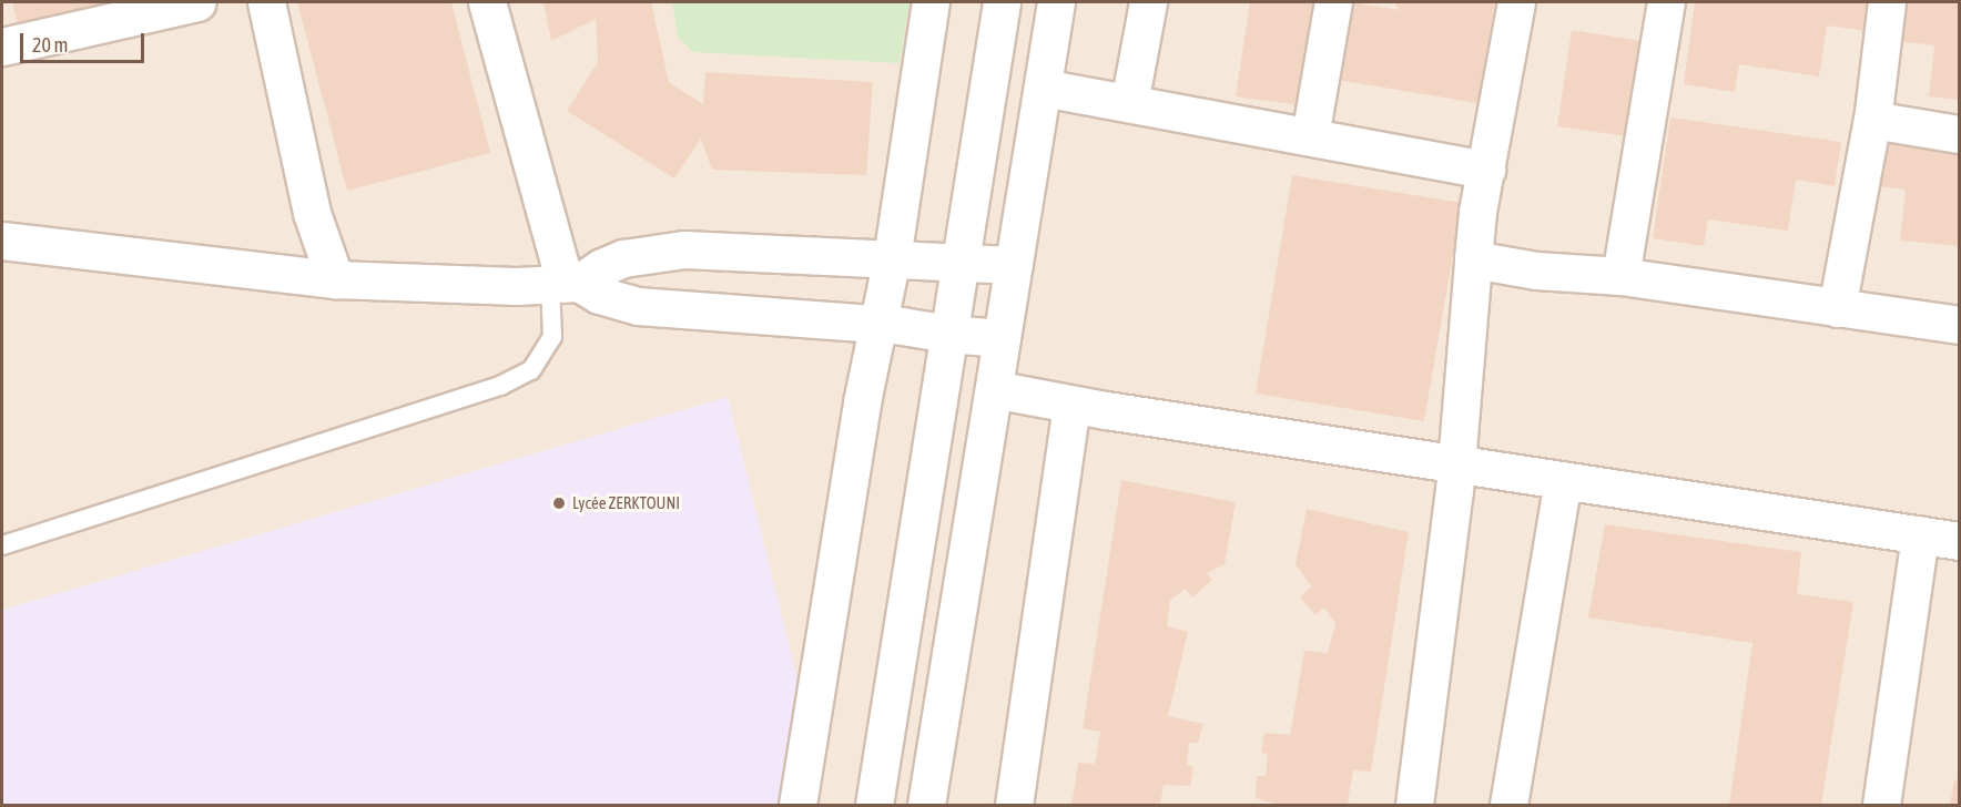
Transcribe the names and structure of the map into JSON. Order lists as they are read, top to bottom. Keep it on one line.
{"places":["Lycée ZERKTOUNI"],"scale_bar":"20 m"}
